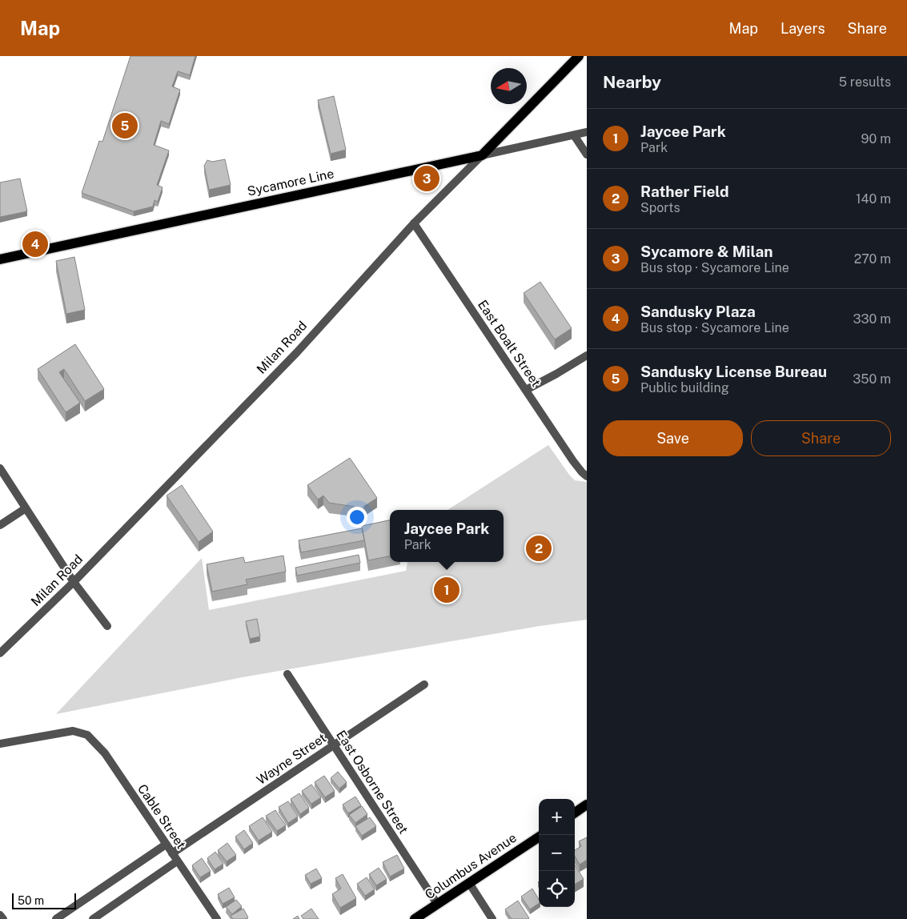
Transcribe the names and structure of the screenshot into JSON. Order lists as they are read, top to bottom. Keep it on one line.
{"streets":{"main road":["Sycamore Line","Milan Road","Columbus Avenue"],"street":["East Boalt Street","Wayne Street","East Osborne Street","Cable Street"]},"crossings":[["Sycamore Line","Milan Road"],["East Boalt Street","Milan Road"],["Wayne Street","East Osborne Street"],["Wayne Street","Cable Street"],["East Osborne Street","Columbus Avenue"]],"scale_bar":"50 m","north":"left","page":{"header":"Map","nav":["Map","Layers","Share"],"heading":["Nearby","5 results"],"list":[{"mark":"1","name":"Jaycee Park","note":"Park","value":"90 m"},{"mark":"2","name":"Rather Field","note":"Sports","value":"140 m"},{"mark":"3","name":"Sycamore & Milan","note":"Bus stop · Sycamore Line","value":"270 m"},{"mark":"4","name":"Sandusky Plaza","note":"Bus stop · Sycamore Line","value":"330 m"},{"mark":"5","name":"Sandusky License Bureau","note":"Public building","value":"350 m"}],"pins":["5","3","4","2","1"],"buttons":["Save","Share"],"popup":["Jaycee Park","Park"],"map_buttons":["+","−"],"scale":"50 m"}}
